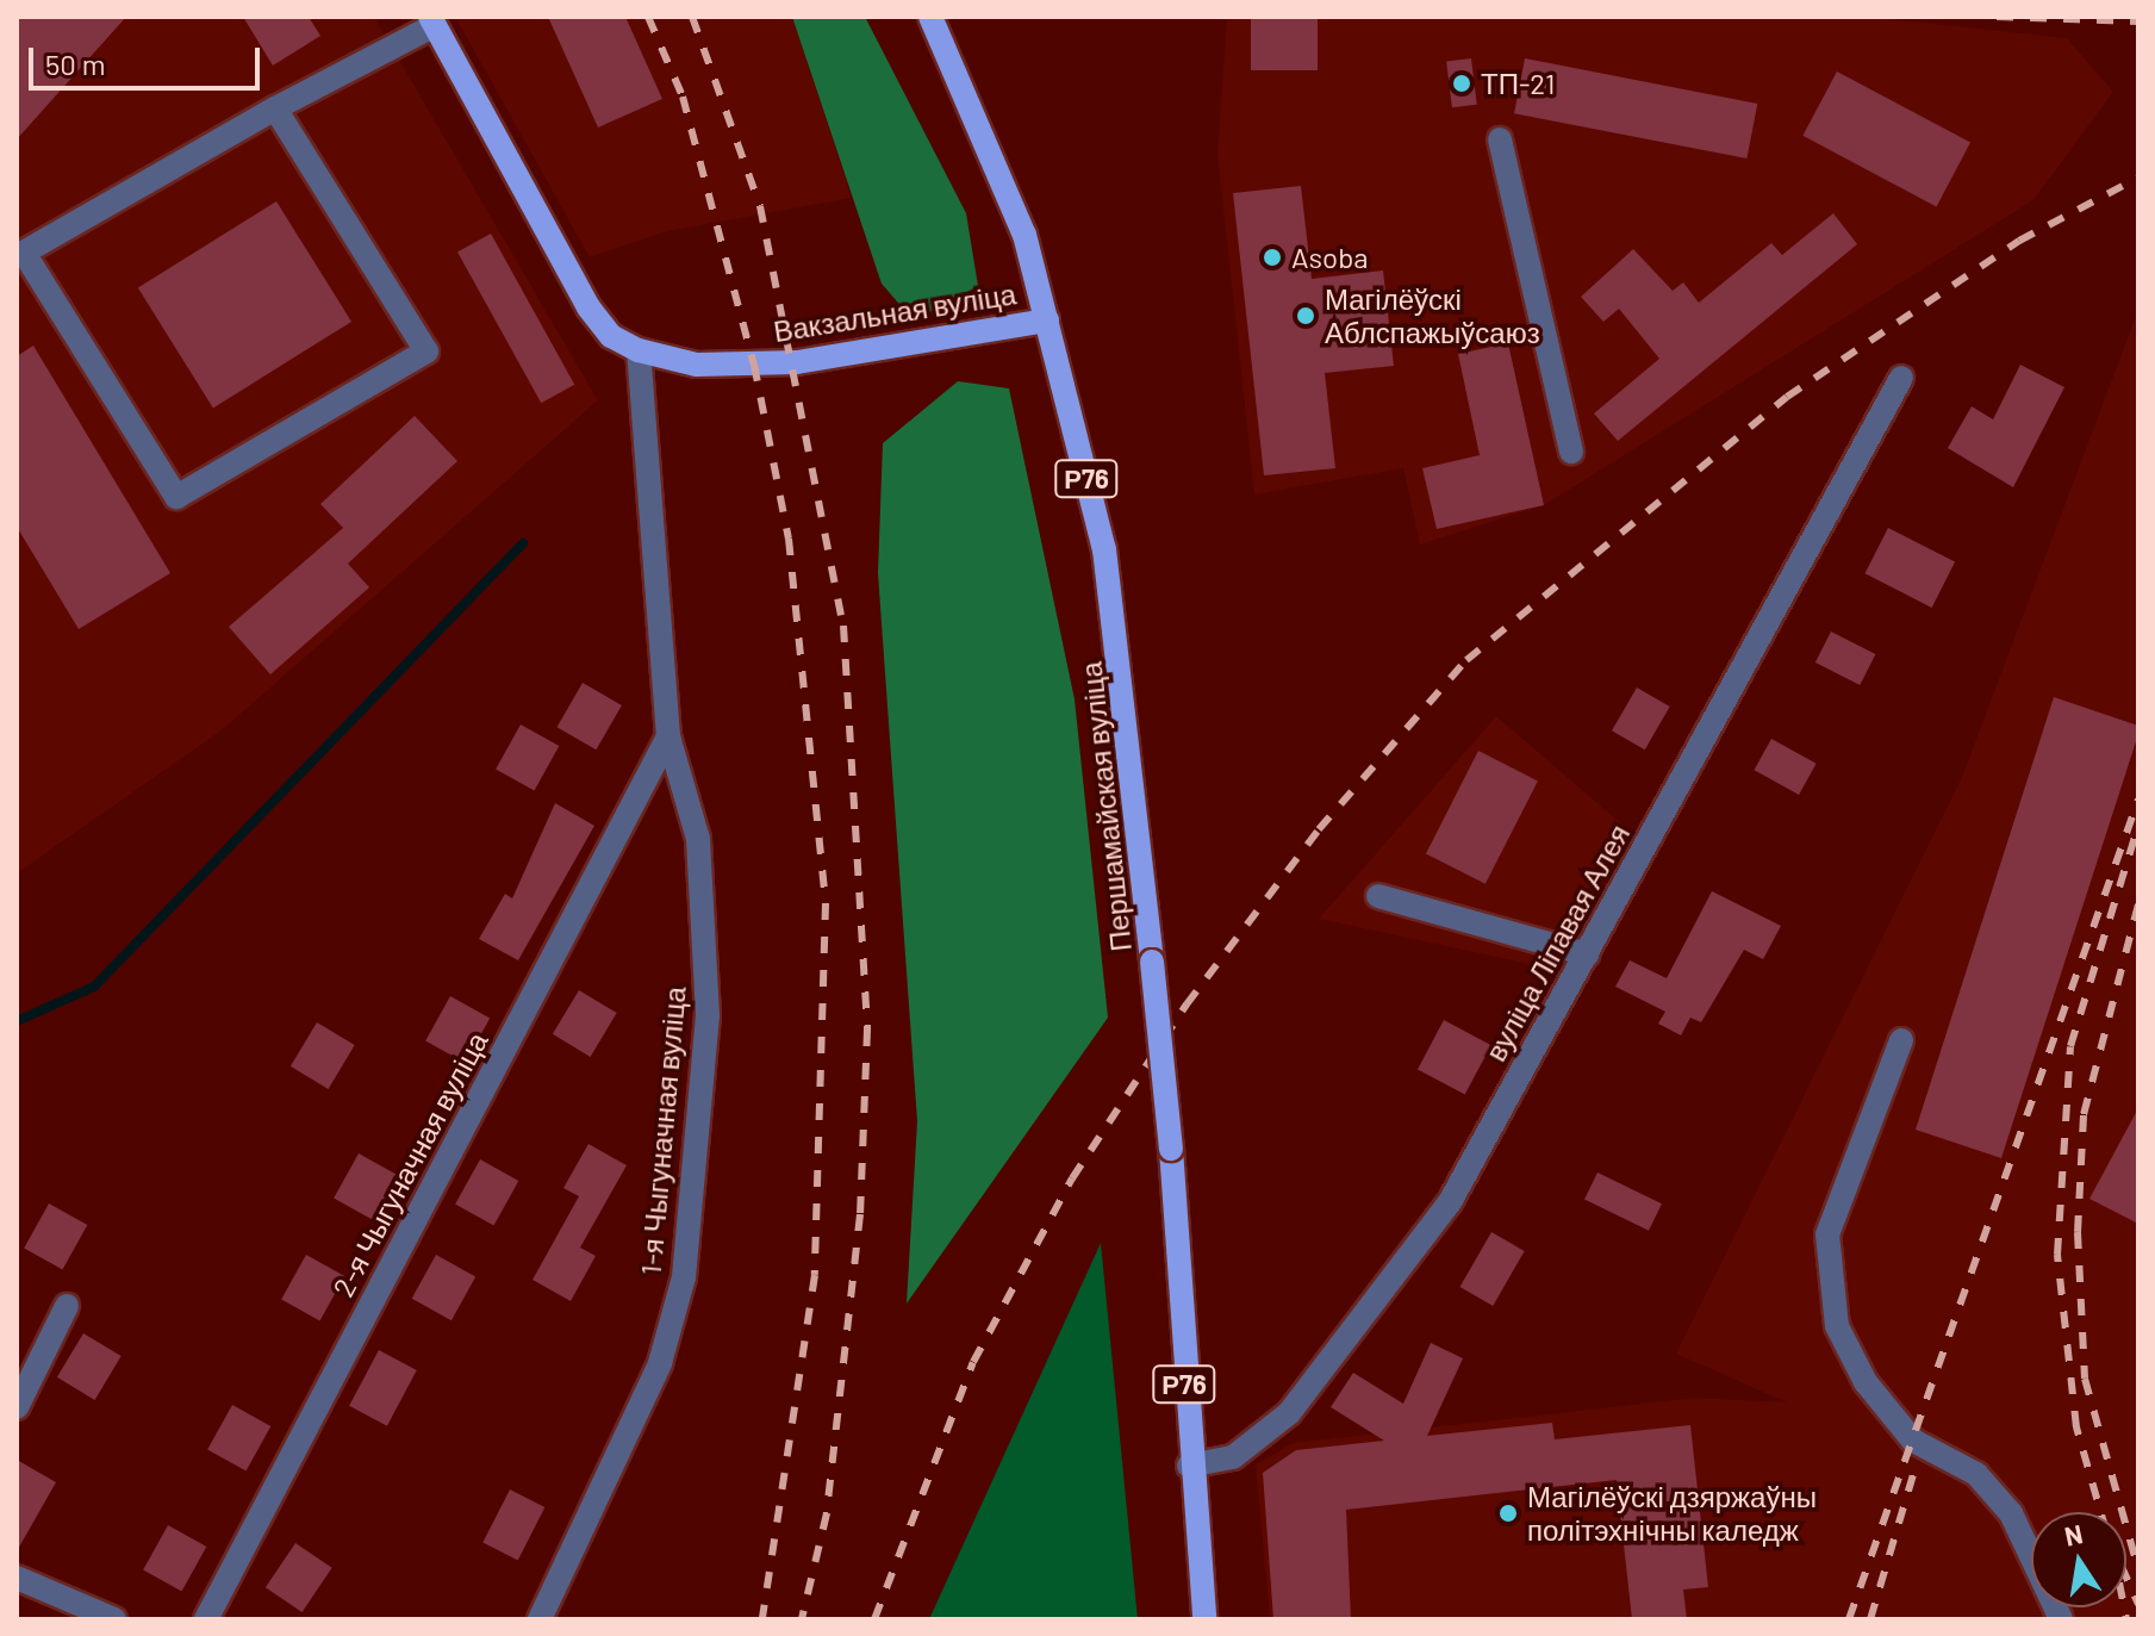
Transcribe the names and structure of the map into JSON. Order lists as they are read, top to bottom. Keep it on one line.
{"streets":{"main road":["Вакзальная вуліца","Р76","Першамайская вуліца"],"street":["вуліца Ліпавая Алея","1-я Чыгуначная вуліца","2-я Чыгуначная вуліца"]},"crossings":[["Вакзальная вуліца","Першамайская вуліца"],["Першамайская вуліца","вуліца Ліпавая Алея"],["1-я Чыгуначная вуліца","2-я Чыгуначная вуліца"]],"places":["ТП-21","Asoba","Магілёўскі Аблспажыўсаюз","Магілёўскі дзяржаўны політэхнічны каледж"],"scale_bar":"50 m","north":"top"}
